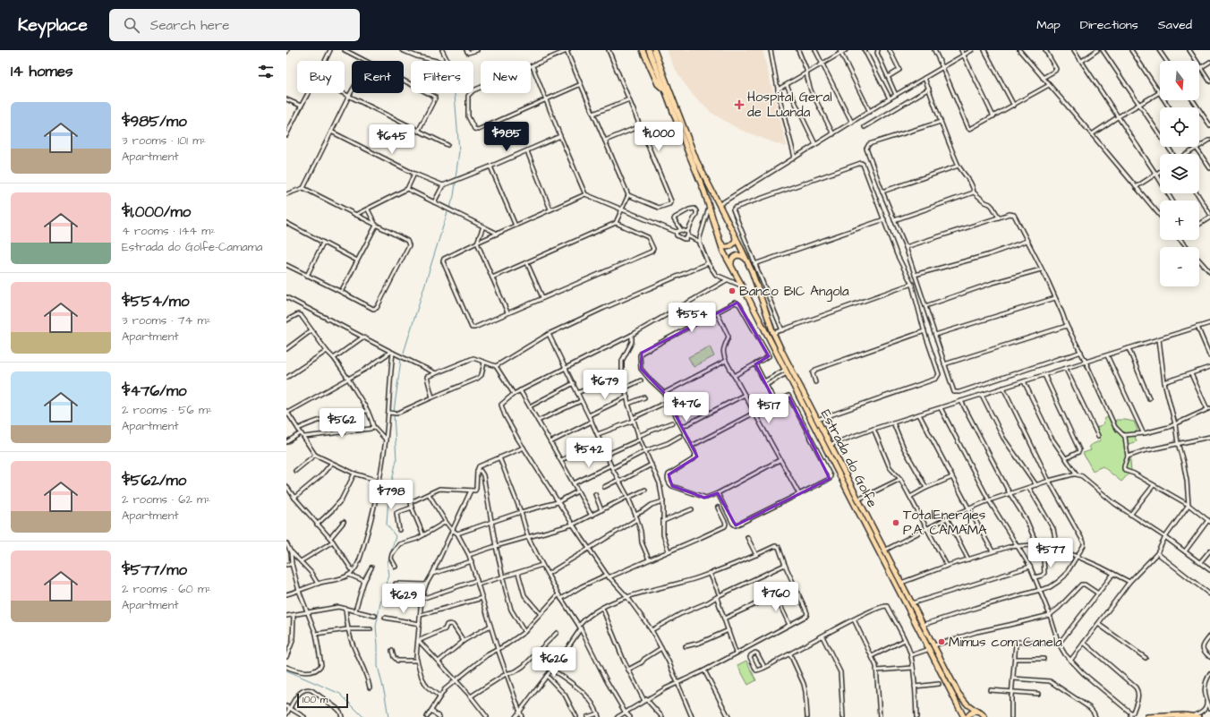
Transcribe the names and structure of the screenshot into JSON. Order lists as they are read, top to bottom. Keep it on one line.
{"streets":{"highway":["Estrada do Golfe"]},"places":{"health":["Hospital Geral de Luanda"],"other":["Banco BIC Angola","TotalEnergies P.A. CAMAMA","Mimus com Canela"]},"scale_bar":"100 m","north":"bottom","page":{"header":"Keyplace","search":"Search here","nav":["Map","Directions","Saved"],"heading":"14 homes","map_buttons":["+","−"],"chip":["Buy","Rent","Filters","New"],"list":[{"name":"$985/mo","note":"3 rooms · 101 m² · Apartment"},{"name":"$1,000/mo","note":"4 rooms · 144 m² · Estrada do Golfe-Camama"},{"name":"$554/mo","note":"3 rooms · 74 m² · Apartment"},{"name":"$476/mo","note":"2 rooms · 56 m² · Apartment"},{"name":"$562/mo","note":"2 rooms · 62 m² · Apartment"},{"name":"$577/mo","note":"2 rooms · 60 m² · Apartment"}],"price":["$985","$1,000","$645","$554","$679","$476","$517","$562","$542","$798","$577","$760","$629","$626"],"scale":"100 m"}}
